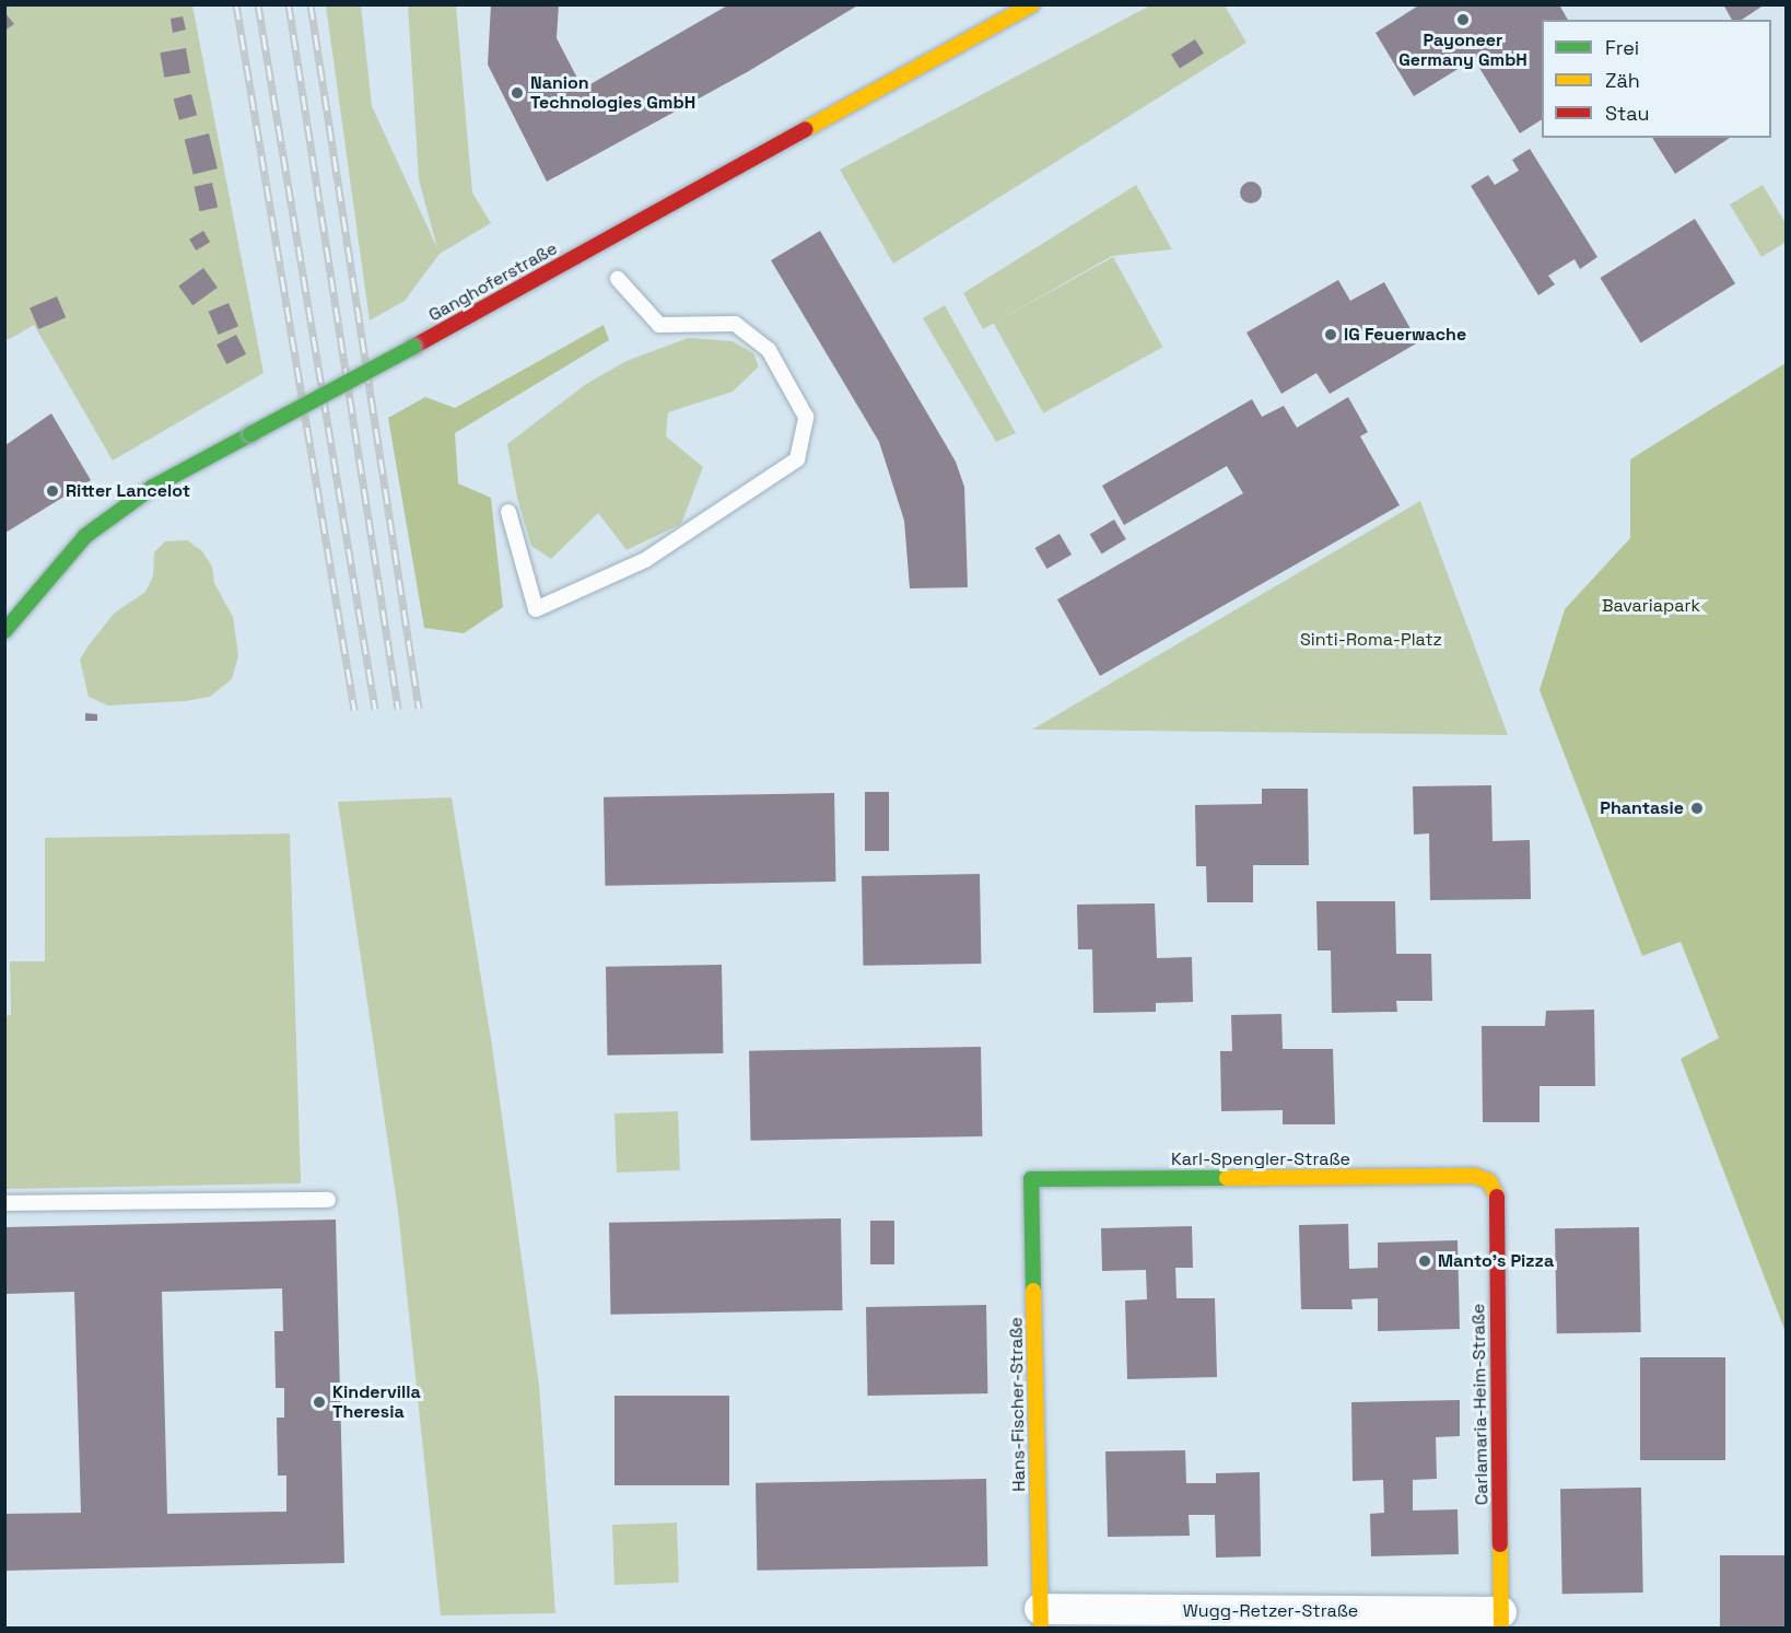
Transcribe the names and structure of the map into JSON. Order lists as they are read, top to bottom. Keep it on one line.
{"streets":{"street":["Ganghoferstraße","Karl-Spengler-Straße","Hans-Fischer-Straße","Carlamaria-Heim-Straße","Wugg-Retzer-Straße"]},"crossings":[["Karl-Spengler-Straße","Hans-Fischer-Straße"],["Karl-Spengler-Straße","Carlamaria-Heim-Straße"],["Hans-Fischer-Straße","Wugg-Retzer-Straße"],["Carlamaria-Heim-Straße","Wugg-Retzer-Straße"]],"parks":["Bavariapark","Sinti-Roma-Platz"],"places":["Payoneer Germany GmbH","Nanion Technologies GmbH","IG Feuerwache","Ritter Lancelot","Phantasie","Manto's Pizza","Kindervilla Theresia"],"legend":["Frei","Zäh","Stau"]}
